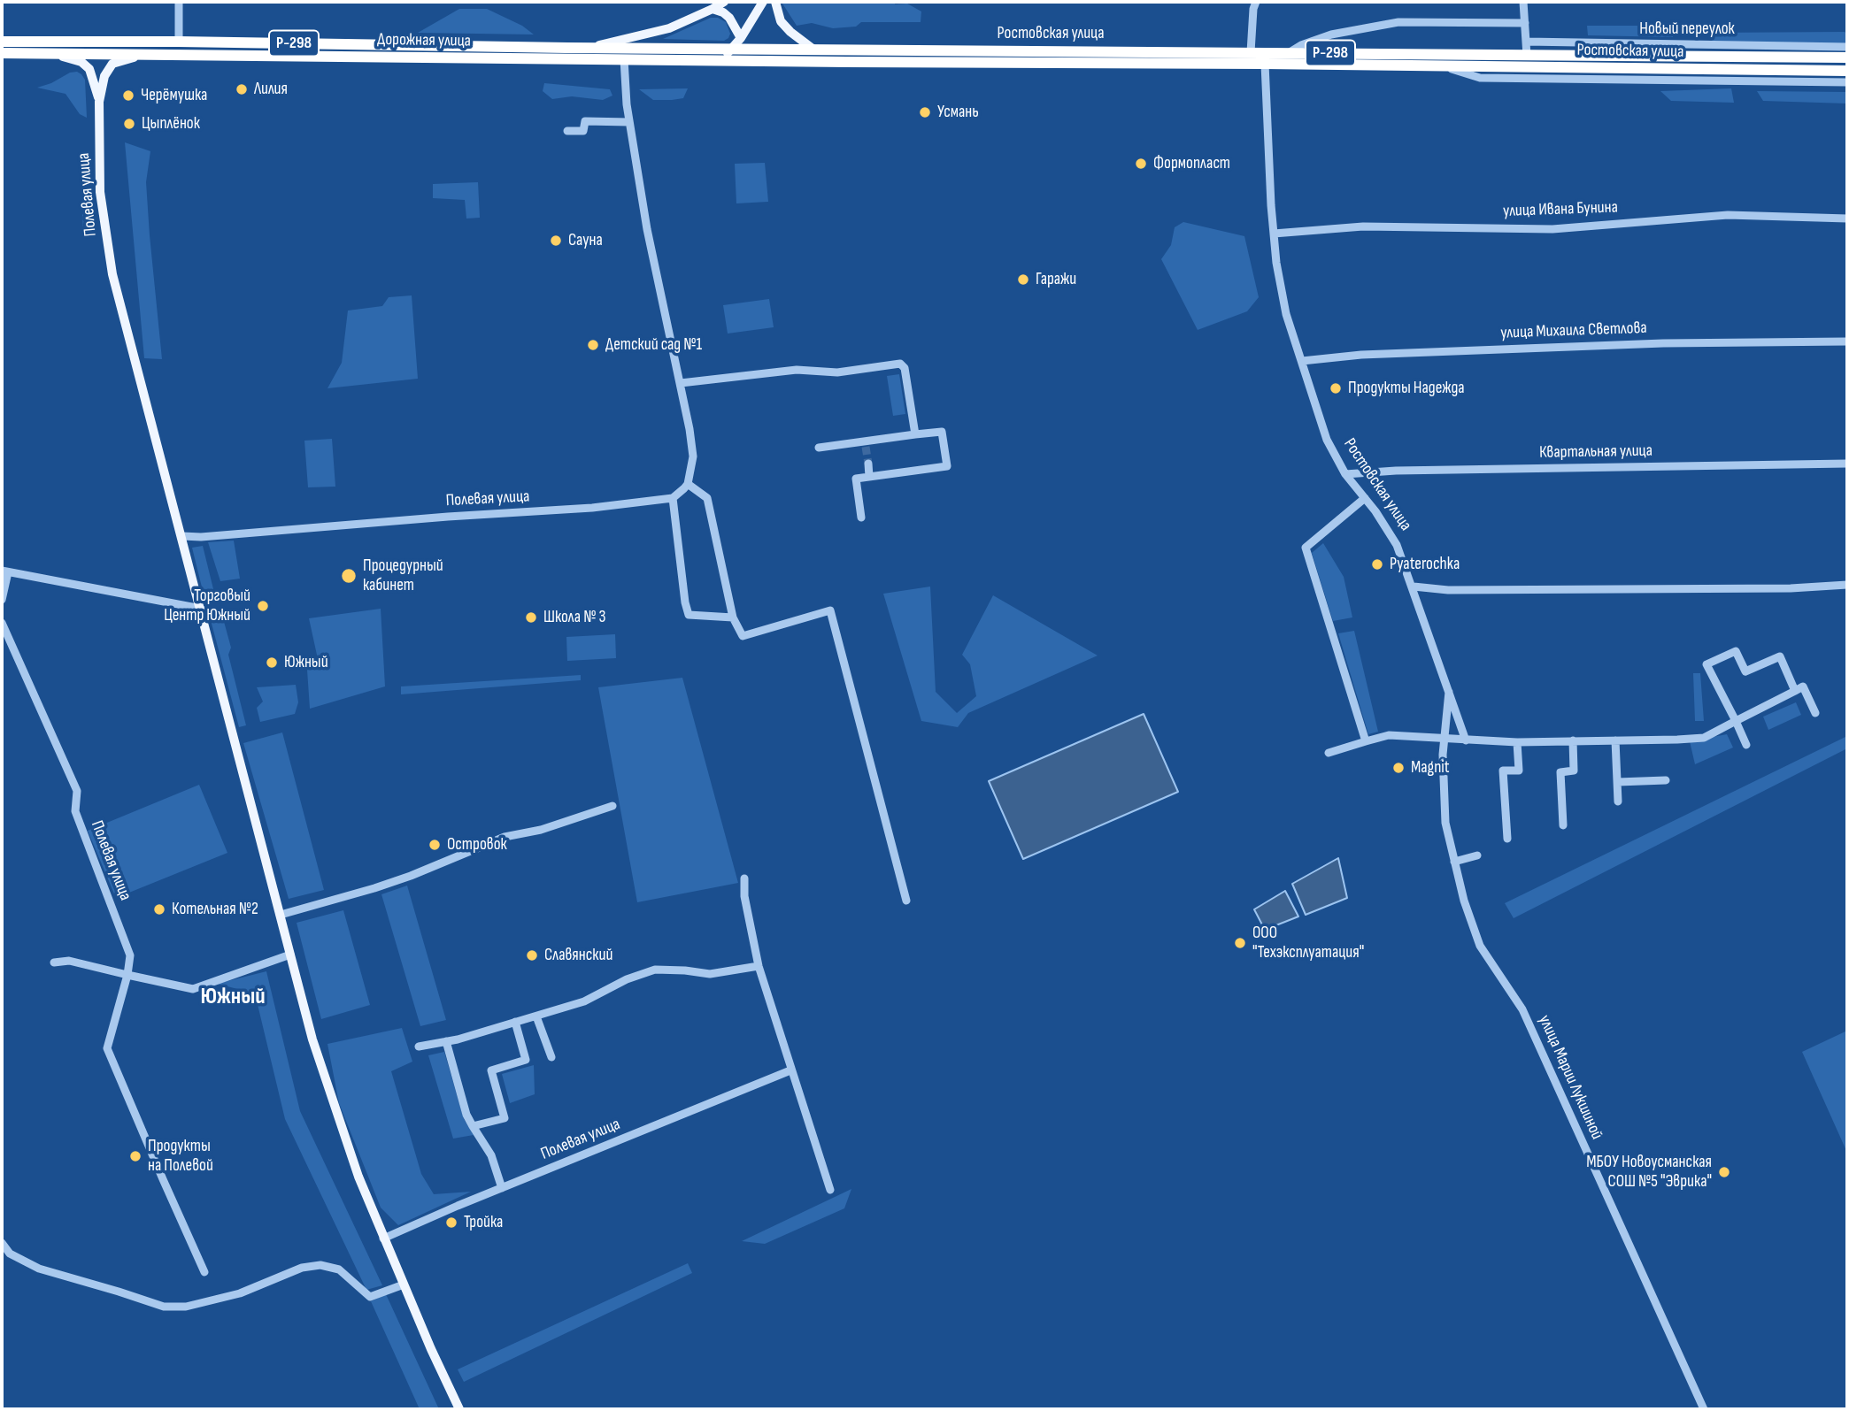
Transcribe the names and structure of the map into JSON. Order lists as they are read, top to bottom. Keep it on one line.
{"streets":{"highway":["Ростовская улица","Дорожная улица","Р-298"],"main road":["Полевая улица"],"street":["Новый переулок","улица Ивана Бунина","улица Михаила Светлова","Квартальная улица","улица Марии Лукшиной"]},"crossings":[["Ростовская улица","Дорожная улица"],["Ростовская улица","улица Ивана Бунина"],["Ростовская улица","улица Михаила Светлова"],["Ростовская улица","Квартальная улица"],["Ростовская улица","улица Марии Лукшиной"]],"districts":["Южный"],"places":["Лилия","Черёмушка","Усмань","Цыплёнок","Формопласт","Сауна","Гаражи","Детский сад №1","Продукты Надежда","Pyaterochka","Процедурный кабинет","Торговый Центр Южный","Школа № 3","Южный","Magnit","Островок","Котельная №2","ООО \"Техэксплуатация\"","Славянский","Продукты на Полевой","МБОУ Новоусманская СОШ №5 \"Эврика\"","Тройка"]}
